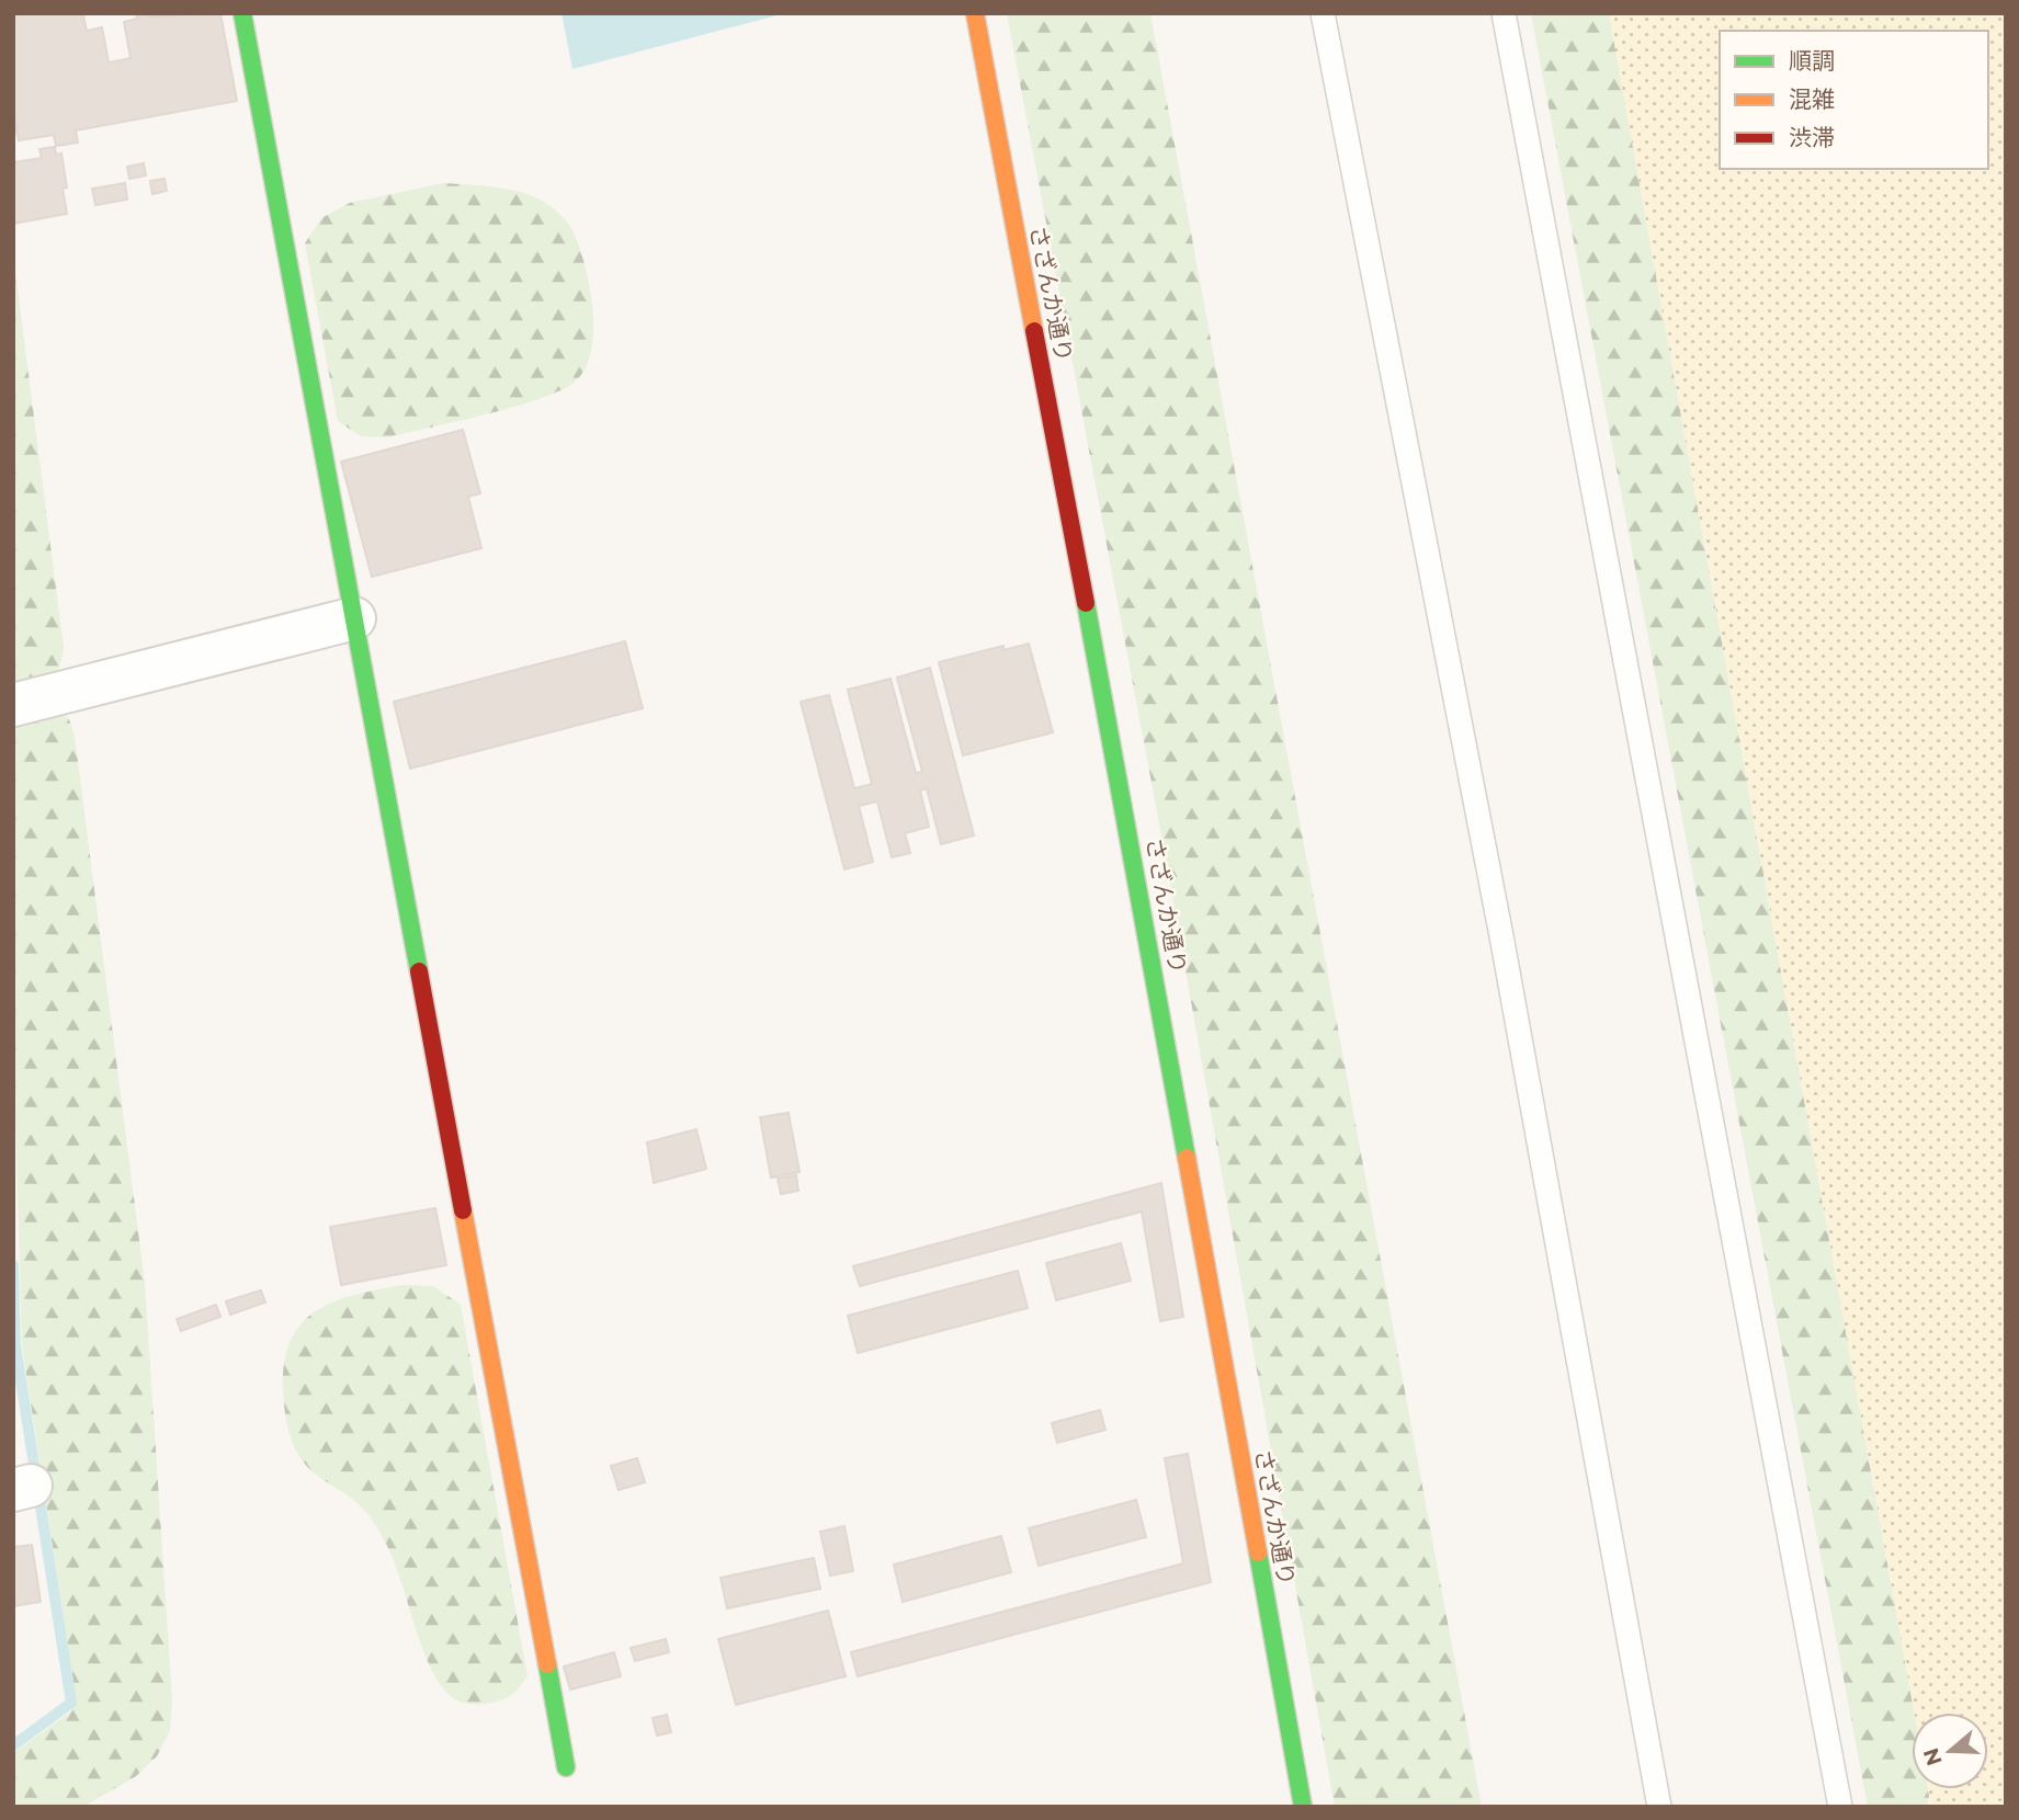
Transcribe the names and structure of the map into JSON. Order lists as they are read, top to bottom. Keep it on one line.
{"streets":{"street":["さざんか通り"]},"legend":["順調","混雑","渋滞"],"north":"left"}
